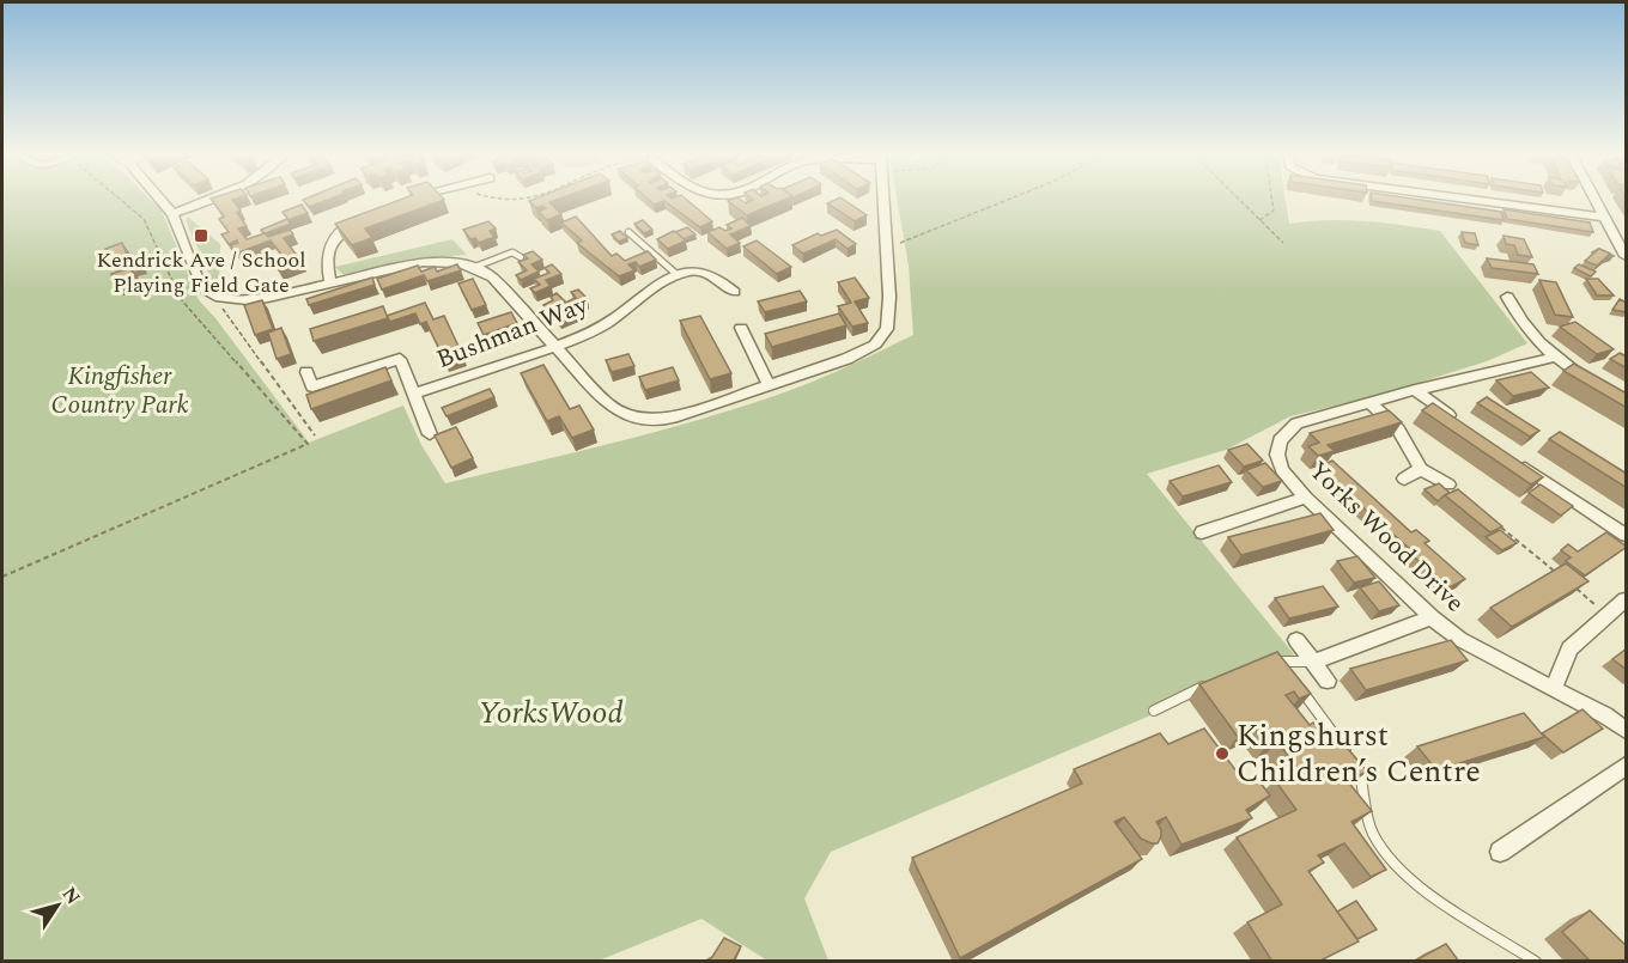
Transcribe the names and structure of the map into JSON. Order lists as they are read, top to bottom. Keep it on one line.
{"streets":{"street":["Bushman Way","Yorks Wood Drive"]},"parks":["Kingfisher Country Park","YorksWood"],"places":{"transit":["Kendrick Ave / School Playing Field Gate"],"other":["Kingshurst Children’s Centre"]},"north":"top right"}
